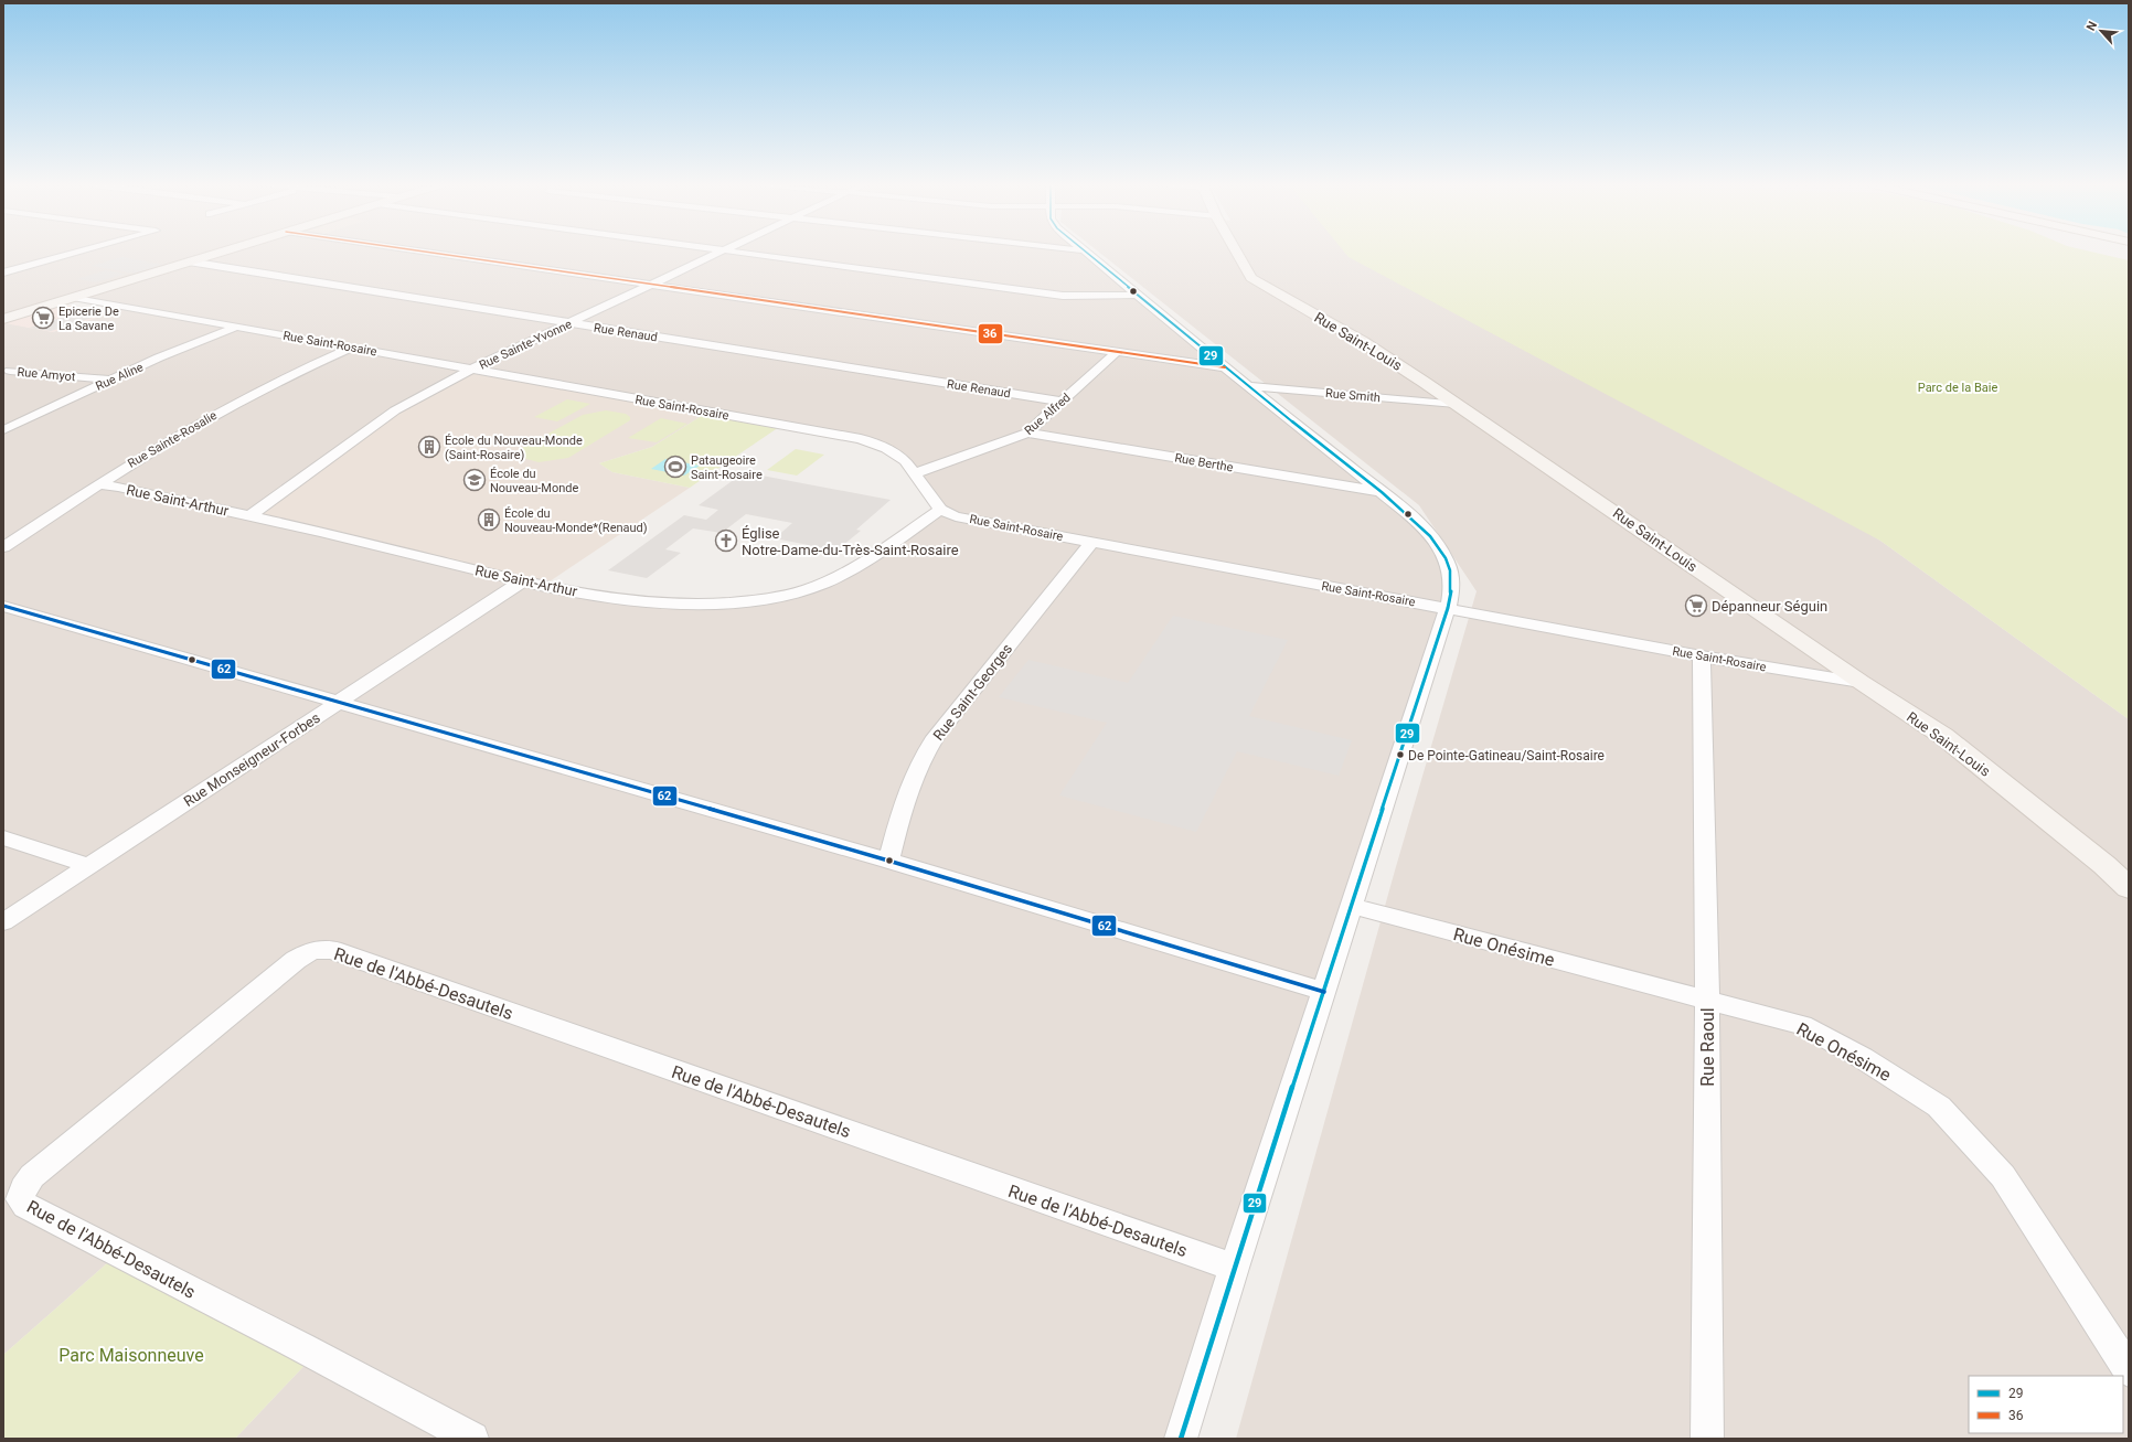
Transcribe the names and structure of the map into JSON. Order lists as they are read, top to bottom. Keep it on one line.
{"streets":{"street":["Rue Renaud","Rue Saint-Louis","Rue Saint-Rosaire","Rue Sainte-Yvonne","Rue Amyot","Rue Aline","Rue Smith","Rue Alfred","Rue Sainte-Rosalie","Rue Berthe","Rue Saint-Arthur","Rue Saint-Georges","Rue Monseigneur-Forbes","Rue Onésime","Rue de l'Abbé-Desautels","Rue Raoul"]},"crossings":[["Rue Renaud","Rue Sainte-Yvonne"],["Rue Renaud","Rue Alfred"],["Rue Saint-Louis","Rue Saint-Rosaire"],["Rue Saint-Louis","Rue Smith"],["Rue Saint-Rosaire","Rue Sainte-Yvonne"],["Rue Saint-Rosaire","Rue Aline"],["Rue Saint-Rosaire","Rue Alfred"],["Rue Saint-Rosaire","Rue Sainte-Rosalie"],["Rue Saint-Rosaire","Rue Saint-Arthur"],["Rue Saint-Rosaire","Rue Saint-Georges"],["Rue Saint-Rosaire","Rue Raoul"],["Rue Sainte-Yvonne","Rue Saint-Arthur"],["Rue Amyot","Rue Aline"],["Rue Alfred","Rue Berthe"],["Rue Sainte-Rosalie","Rue Saint-Arthur"],["Rue Saint-Arthur","Rue Monseigneur-Forbes"],["Rue Onésime","Rue Raoul"]],"parks":["Parc de la Baie","Parc Maisonneuve"],"places":{"supermarket":["Epicerie De La Savane","Dépanneur Séguin"],"building":["École du Nouveau-Monde (Saint-Rosaire)","École du Nouveau-Monde*(Renaud)"],"sports":["Pataugeoire Saint-Rosaire"],"school or university":["École du Nouveau-Monde"],"church":["Église Notre-Dame-du-Très-Saint-Rosaire"],"other":["De Pointe-Gatineau/Saint-Rosaire"]},"lines":["transit line 29","transit line 36","transit line 62"],"legend":["29","36"],"north":"top left"}
